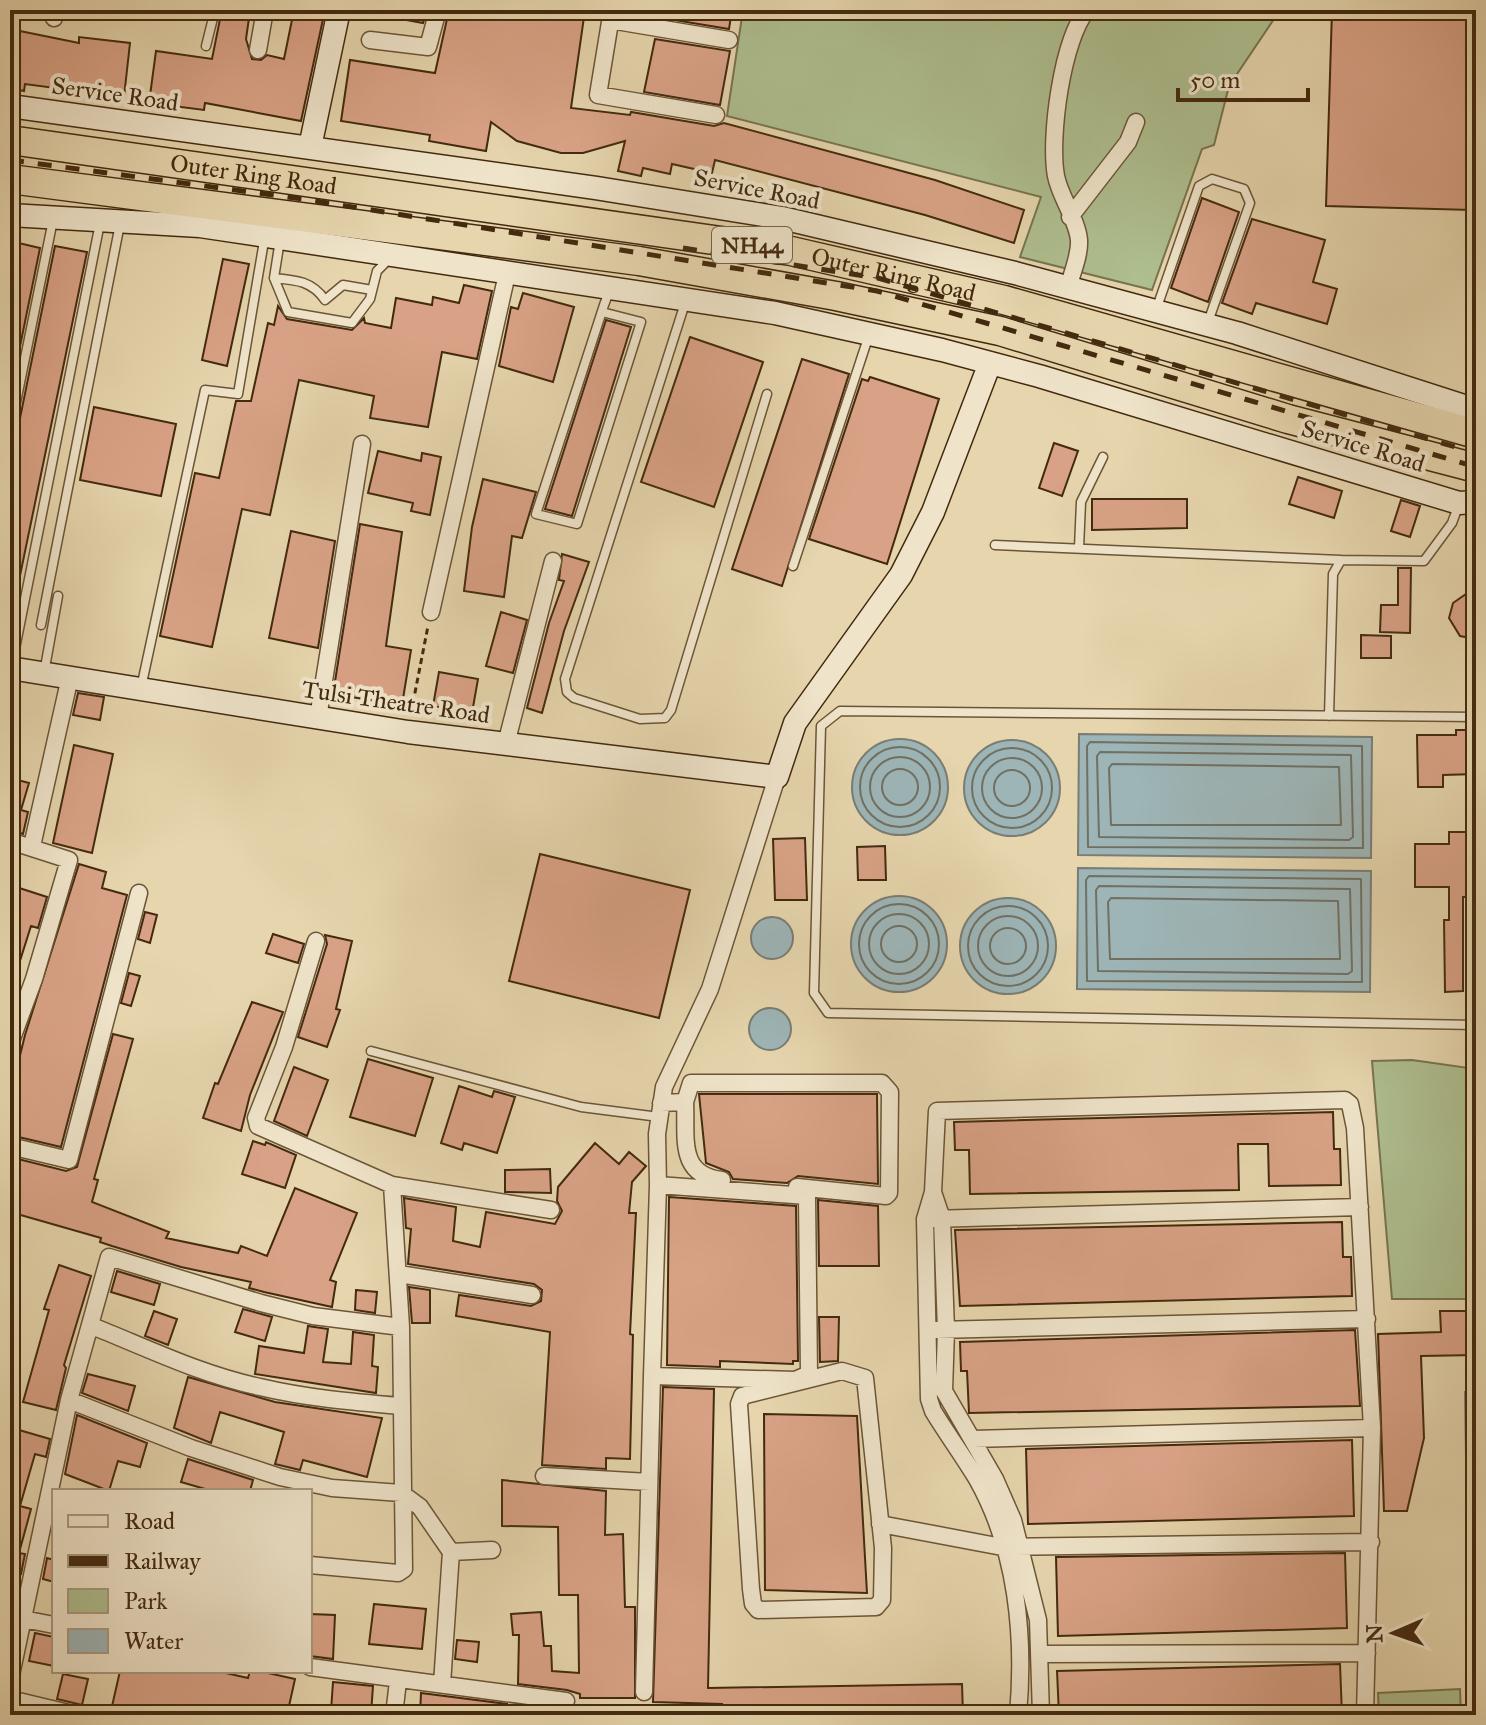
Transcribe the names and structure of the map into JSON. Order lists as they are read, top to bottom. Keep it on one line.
{"streets":{"highway":["Outer Ring Road","NH44"],"street":["Service Road","Tulsi Theatre Road"]},"legend":["Road","Railway","Park","Water"],"scale_bar":"50 m","north":"left"}
